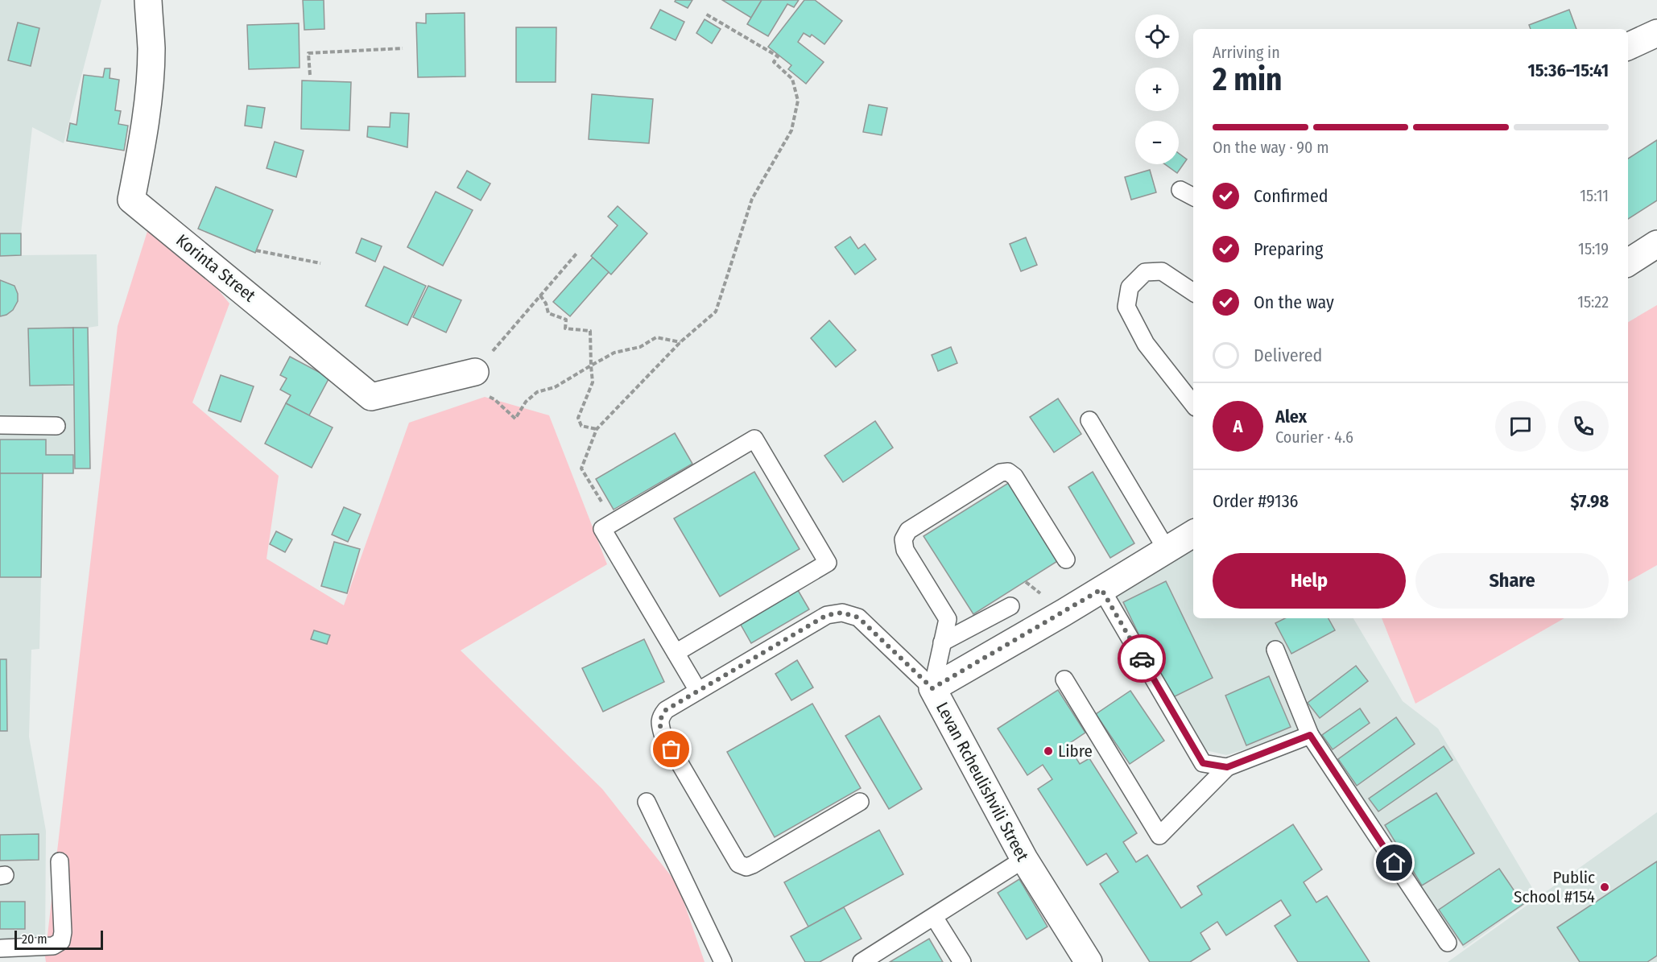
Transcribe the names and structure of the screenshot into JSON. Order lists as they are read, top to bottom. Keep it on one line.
{"streets":{"street":["Korinta Street","Levan Rcheulishvili Street"]},"places":["Libre","Public School #154"],"scale_bar":"20 m","page":{"map_buttons":["+","−"],"heading":["2 min","Arriving in","15:36–15:41"],"panel":["Alex","Courier · 4.6","Order #9136","$7.98"],"bar":"On the way · 90 m","list":[["Confirmed","15:11"],["Preparing","15:19"],["On the way","15:22"],"Delivered"],"round":"A","buttons":["Help","Share"],"scale":"20 m"}}
